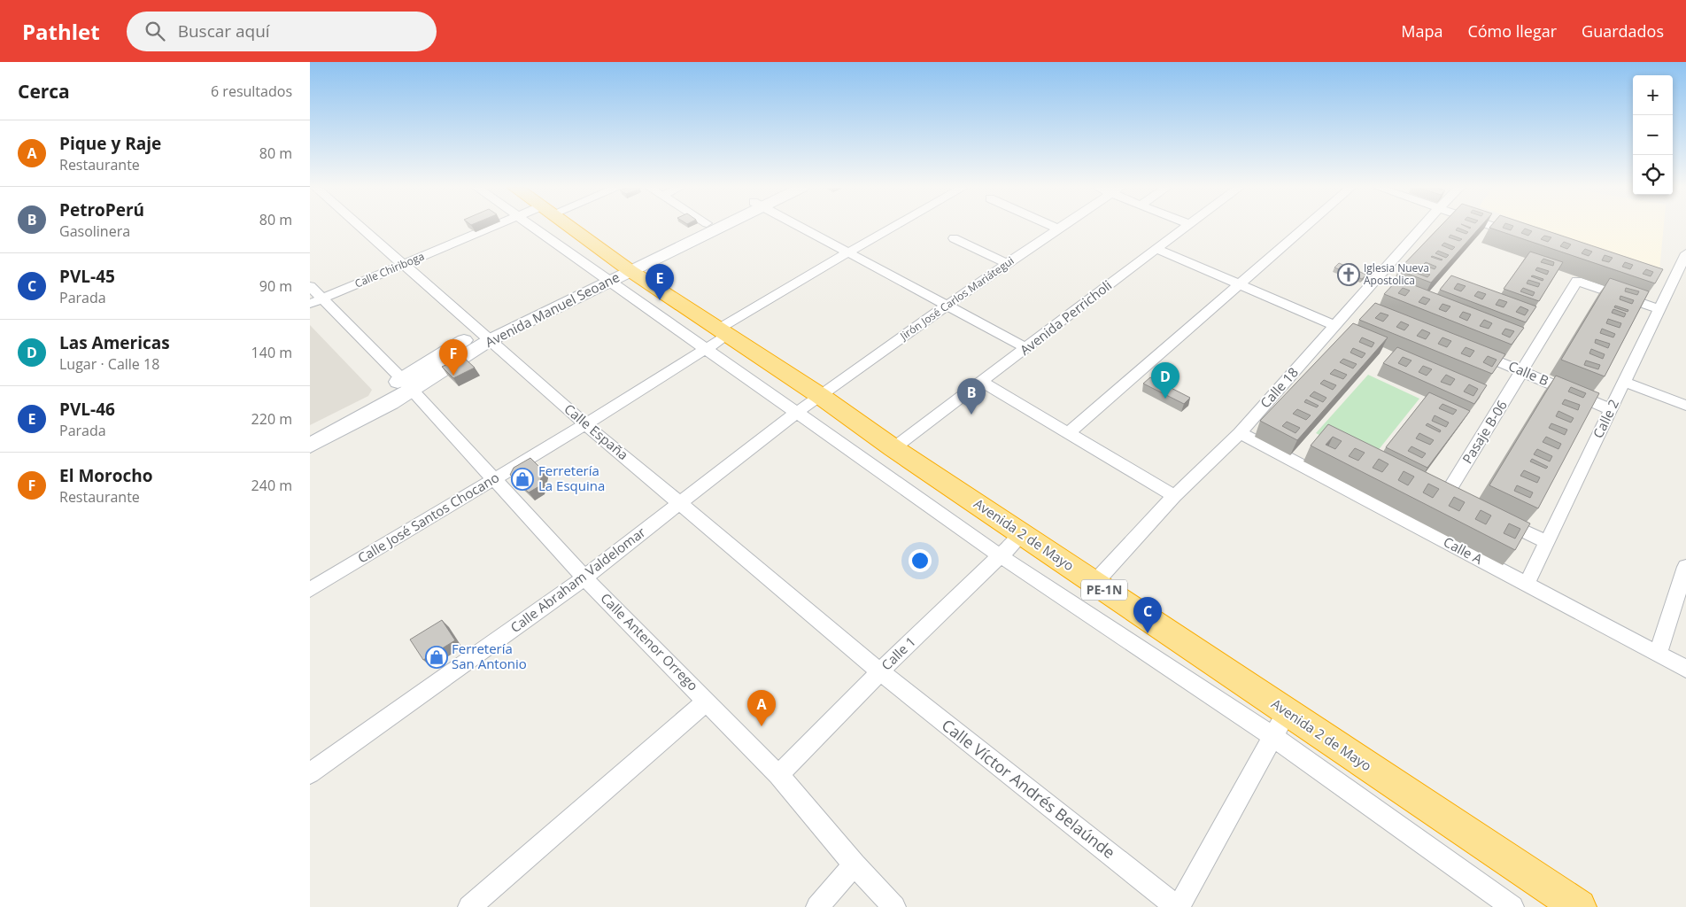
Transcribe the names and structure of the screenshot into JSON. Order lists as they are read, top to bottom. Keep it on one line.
{"streets":{"highway":["Avenida 2 de Mayo","PE-1N"],"street":["Calle Chiriboga","Jirón José Carlos Mariátegui","Avenida Manuel Seoane","Avenida Perricholi","Calle B","Calle 18","Calle 2","Calle España","Pasaje B-06","Calle José Santos Chocano","Calle A","Calle Abraham Valdelomar","Calle Antenor Orrego","Calle 1","Calle Víctor Andrés Belaúnde"]},"crossings":[["Calle Chiriboga","Calle España"],["Calle Chiriboga","Calle Antenor Orrego"],["Jirón José Carlos Mariátegui","Avenida 2 de Mayo"],["Jirón José Carlos Mariátegui","Calle Abraham Valdelomar"],["Avenida Manuel Seoane","Calle España"],["Avenida Manuel Seoane","Avenida 2 de Mayo"],["Avenida Manuel Seoane","Calle Antenor Orrego"],["Avenida Perricholi","Avenida 2 de Mayo"],["Calle B","Calle 2"],["Calle B","Pasaje B-06"],["Calle 18","Avenida 2 de Mayo"],["Calle 18","Calle A"],["Calle 2","Pasaje B-06"],["Calle 2","Calle A"],["Calle España","Calle José Santos Chocano"],["Calle España","Calle Abraham Valdelomar"],["Calle España","Calle 1"],["Calle España","Calle Víctor Andrés Belaúnde"],["Calle José Santos Chocano","Avenida 2 de Mayo"],["Calle José Santos Chocano","Calle Antenor Orrego"],["Avenida 2 de Mayo","Calle Abraham Valdelomar"],["Avenida 2 de Mayo","Calle 1"],["Calle Abraham Valdelomar","Calle Antenor Orrego"],["Calle Antenor Orrego","Calle 1"],["Calle 1","Calle Víctor Andrés Belaúnde"]],"places":{"church":["Iglesia Nueva Apostolica"],"shop":["Ferretería La Esquina","Ferretería San Antonio"]},"page":{"header":"Pathlet","search":"Buscar aquí","nav":["Mapa","Cómo llegar","Guardados"],"heading":["Cerca","6 resultados"],"map_buttons":["+","−"],"list":[{"mark":"A","name":"Pique y Raje","note":"Restaurante","value":"80 m"},{"mark":"B","name":"PetroPerú","note":"Gasolinera","value":"80 m"},{"mark":"C","name":"PVL-45","note":"Parada","value":"90 m"},{"mark":"D","name":"Las Americas","note":"Lugar · Calle 18","value":"140 m"},{"mark":"E","name":"PVL-46","note":"Parada","value":"220 m"},{"mark":"F","name":"El Morocho","note":"Restaurante","value":"240 m"}],"pins":["E","F","D","B","C","A"]}}
